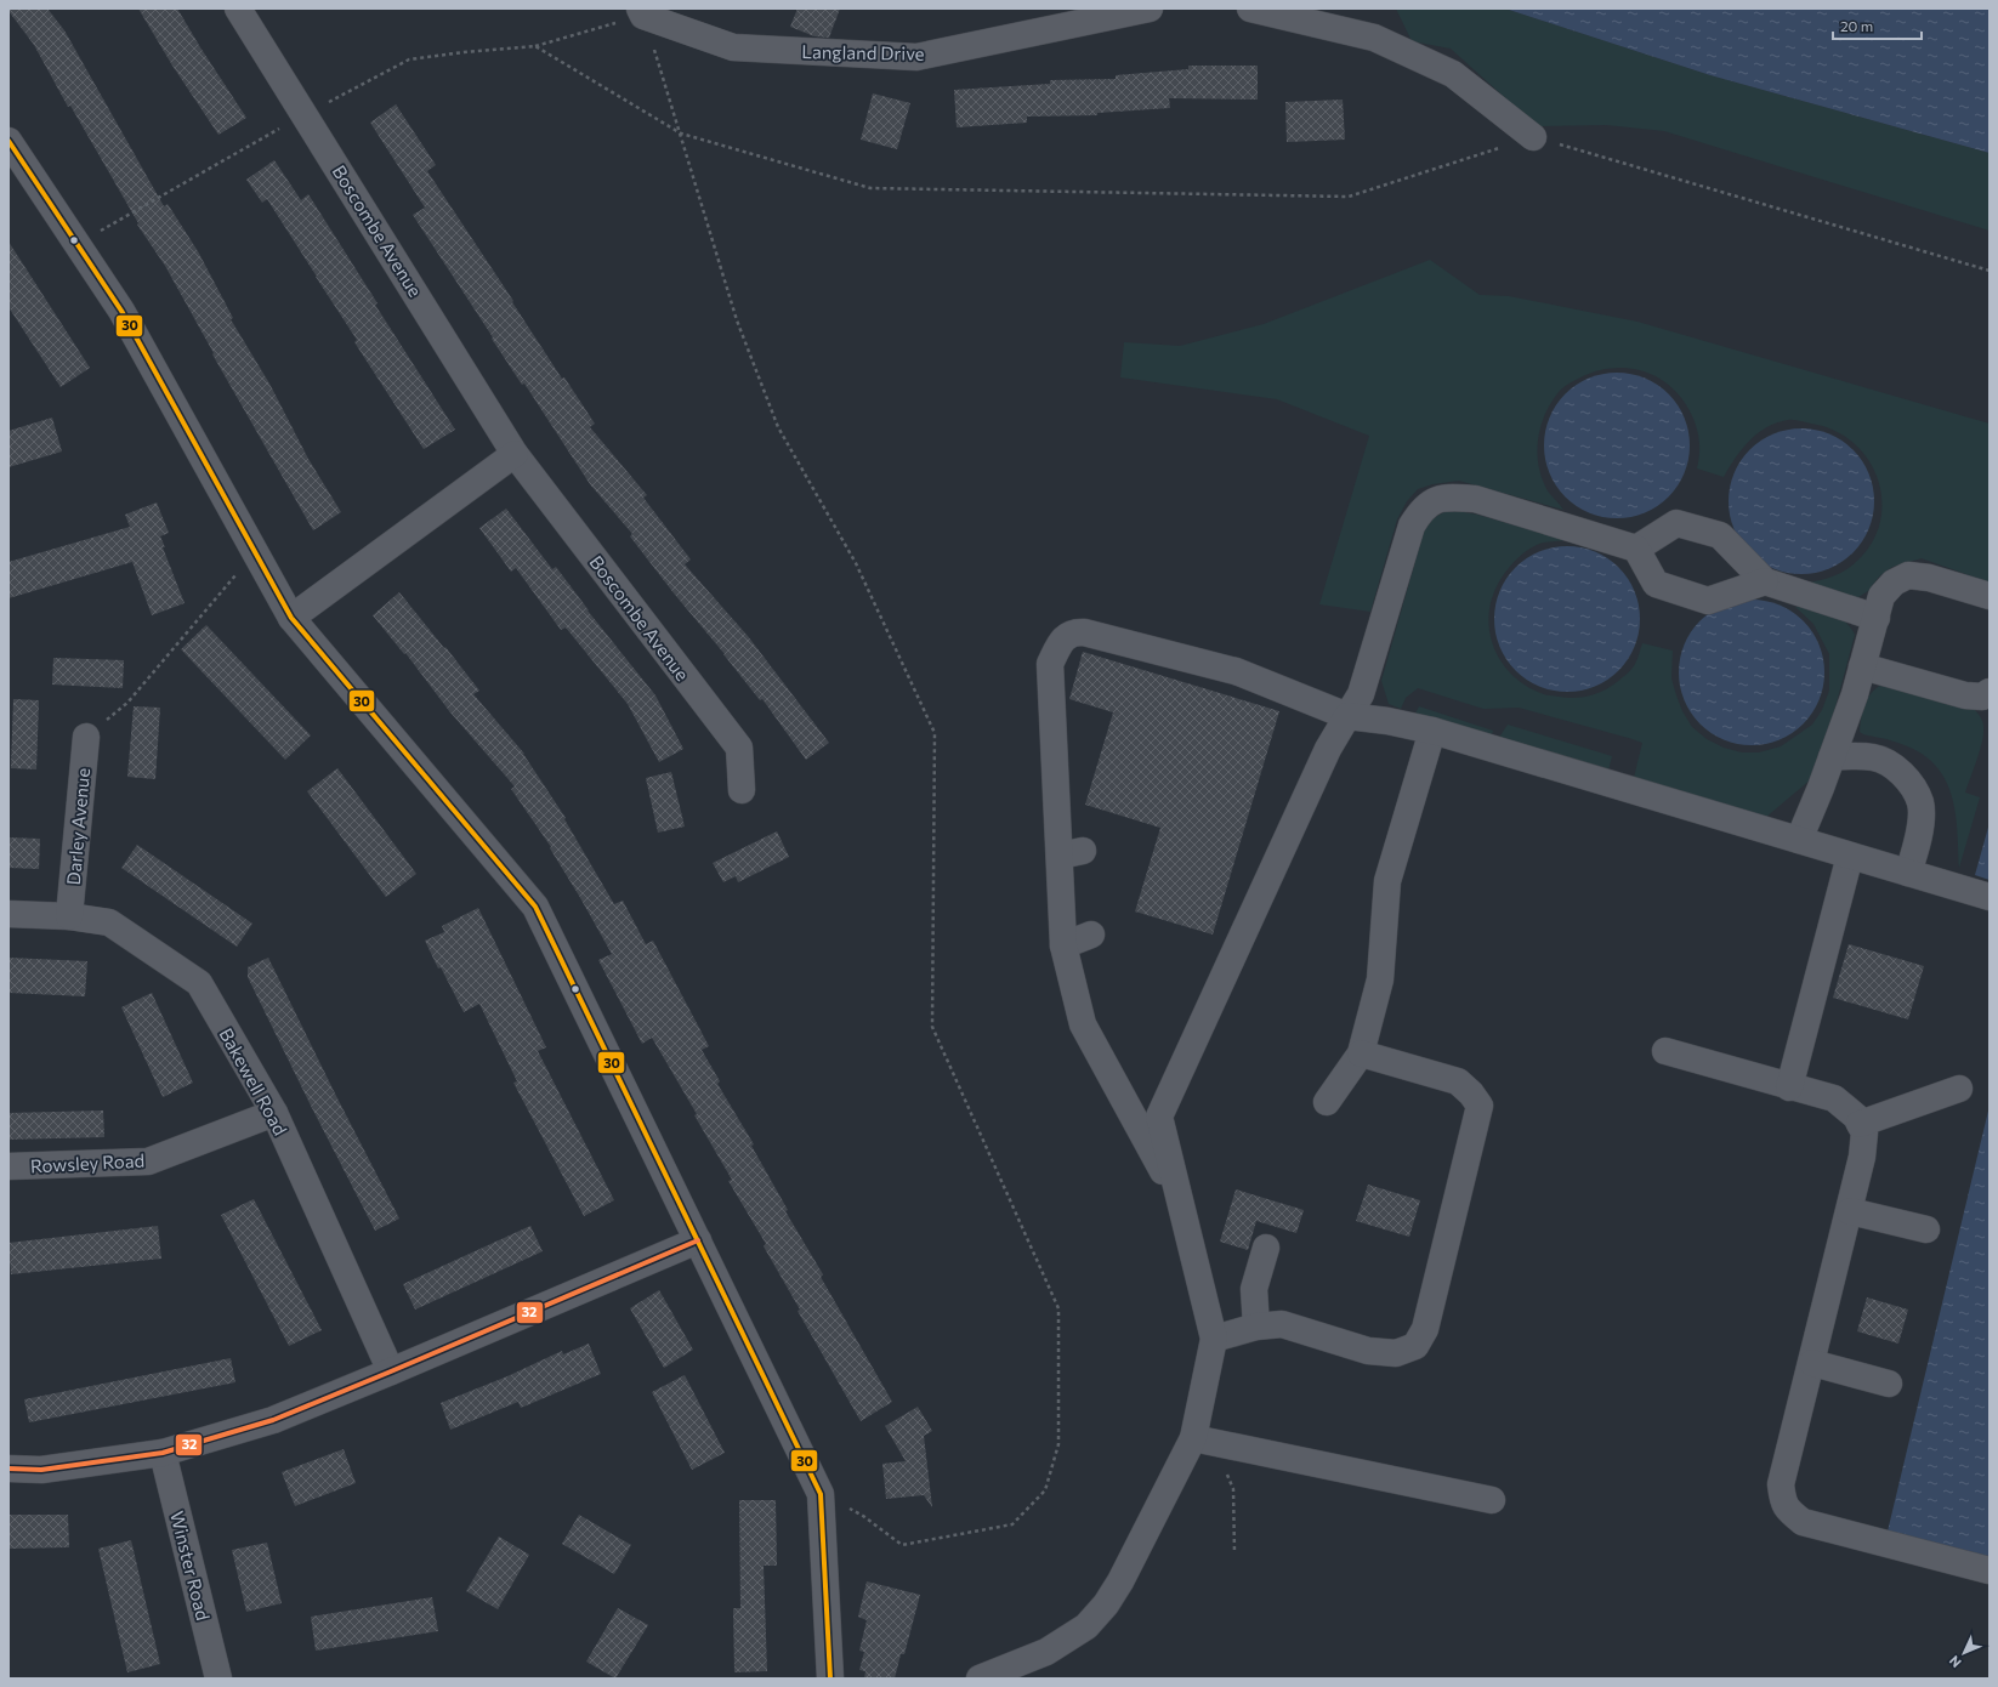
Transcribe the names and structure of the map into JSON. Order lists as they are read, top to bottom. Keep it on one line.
{"streets":{"street":["Langland Drive","Boscombe Avenue","Darley Avenue","Bakewell Road","Rowsley Road","Winster Road"]},"crossings":[["Darley Avenue","Bakewell Road"],["Bakewell Road","Rowsley Road"]],"lines":["transit line 30","transit line 32"],"scale_bar":"20 m","north":"bottom left"}
